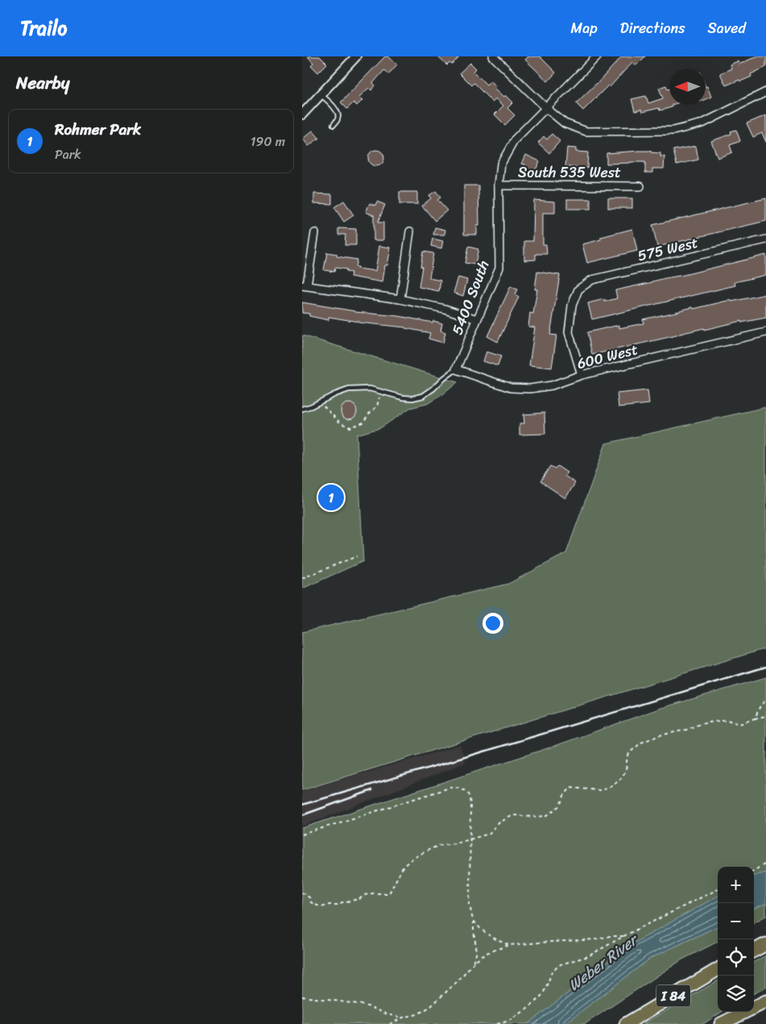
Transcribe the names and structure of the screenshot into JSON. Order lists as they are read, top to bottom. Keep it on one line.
{"streets":{"highway":["I 84"],"street":["South 535 West","575 West","5400 South","600 West"]},"crossings":[["South 535 West","5400 South"],["575 West","600 West"],["5400 South","600 West"]],"water":["Weber River"],"north":"left","page":{"header":"Trailo","nav":["Map","Directions","Saved"],"heading":"Nearby","list":[{"mark":"1","name":"Rohmer Park","note":"Park","value":"190 m"}],"pins":"1","map_buttons":["+","−"]}}
